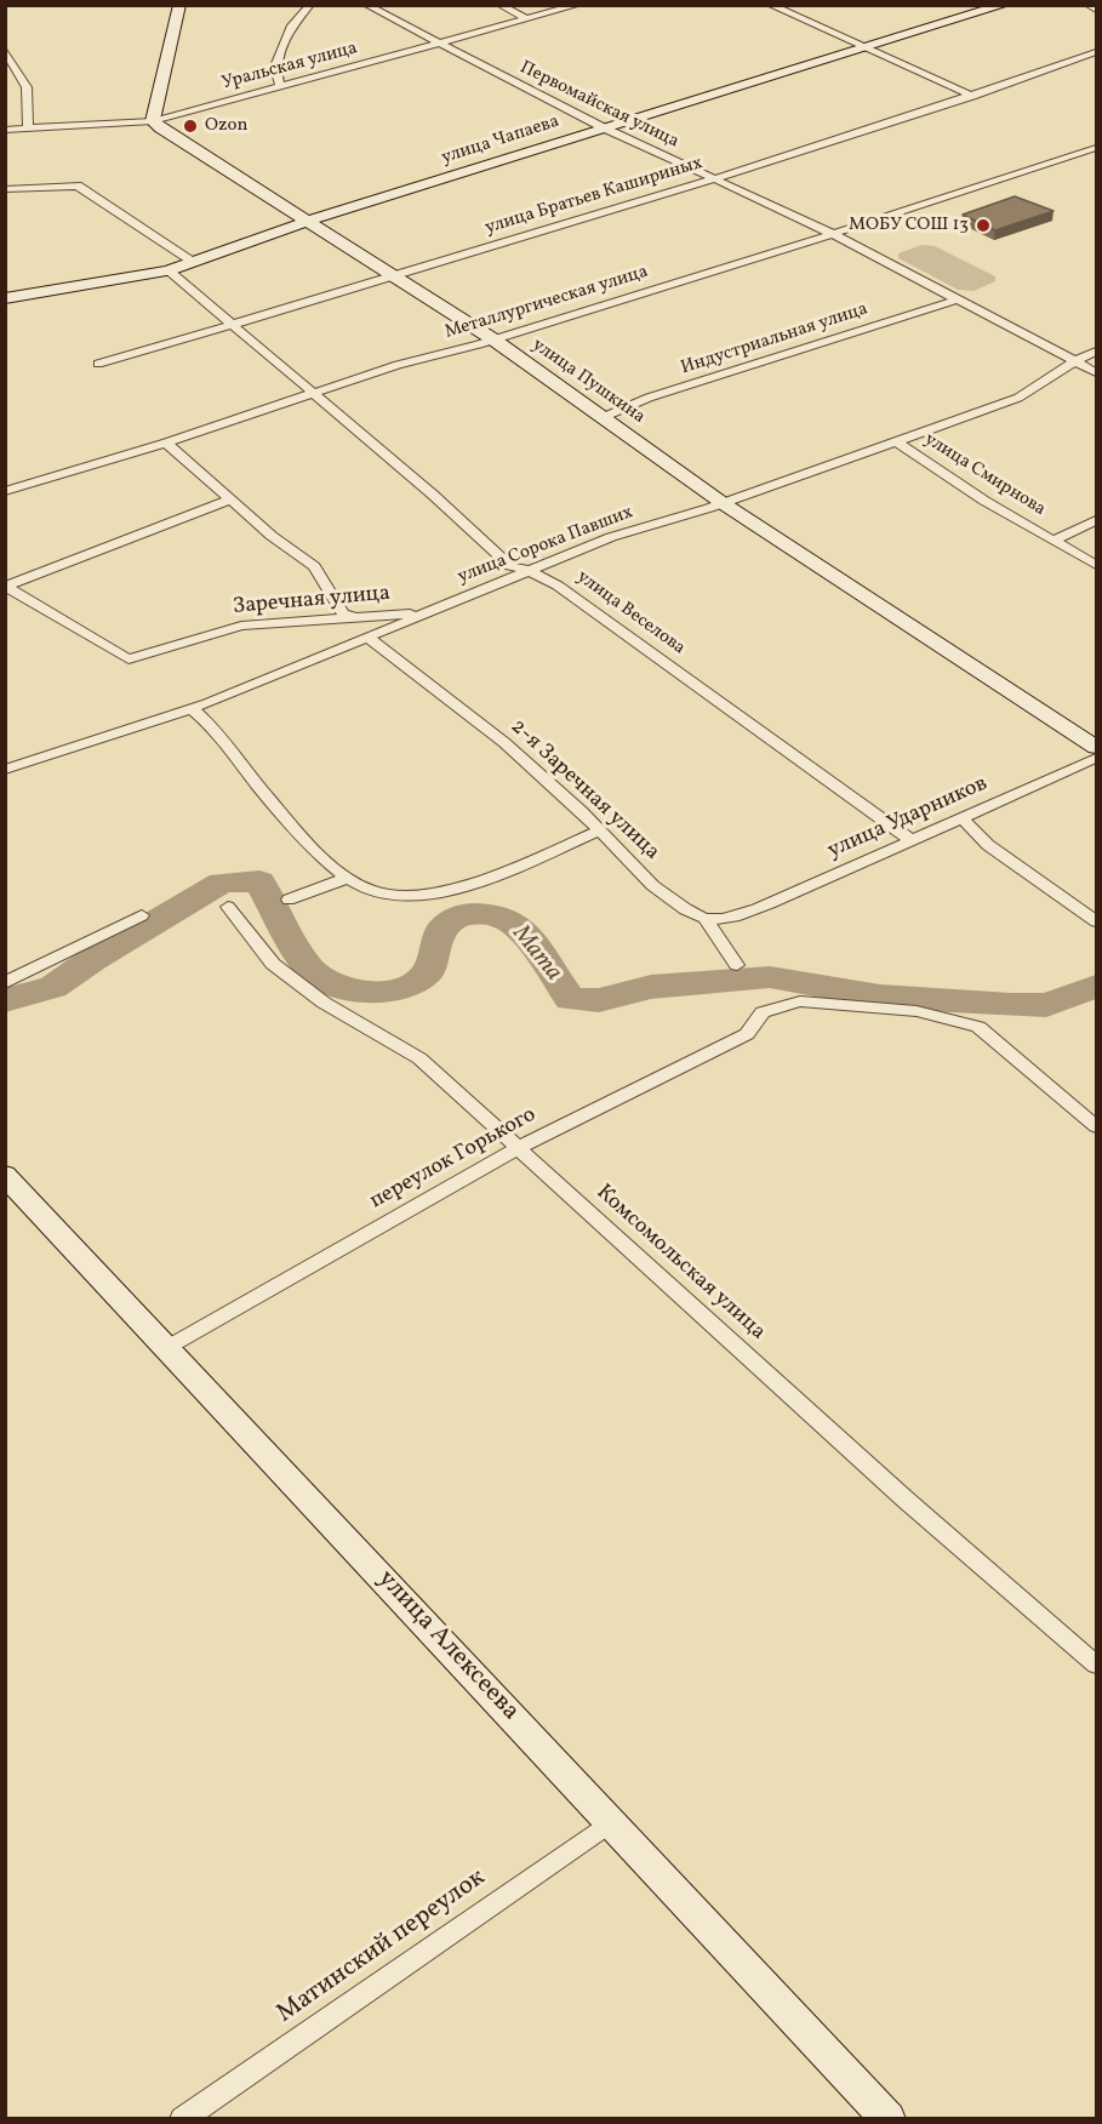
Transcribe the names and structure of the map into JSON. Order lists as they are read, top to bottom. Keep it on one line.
{"streets":{"street":["Уральская улица","Первомайская улица","улица Чапаева","улица Братьев Кашириных","Металлургическая улица","Индустриальная улица","улица Пушкина","улица Смирнова","улица Сорока Павших","Заречная улица","улица Веселова","2-я Заречная улица","улица Ударников","переулок Горького","Комсомольская улица","улица Алексеева","Матинский переулок"]},"crossings":[["Уральская улица","Первомайская улица"],["Уральская улица","улица Пушкина"],["Первомайская улица","улица Чапаева"],["Первомайская улица","улица Братьев Кашириных"],["Первомайская улица","Металлургическая улица"],["Первомайская улица","Индустриальная улица"],["Первомайская улица","улица Сорока Павших"],["улица Чапаева","улица Пушкина"],["улица Чапаева","улица Веселова"],["улица Братьев Кашириных","улица Пушкина"],["улица Братьев Кашириных","улица Веселова"],["Металлургическая улица","улица Пушкина"],["Металлургическая улица","улица Веселова"],["Индустриальная улица","улица Пушкина"],["улица Пушкина","улица Сорока Павших"],["улица Смирнова","улица Сорока Павших"],["улица Сорока Павших","Заречная улица"],["улица Сорока Павших","улица Веселова"],["улица Сорока Павших","2-я Заречная улица"],["улица Веселова","улица Ударников"],["2-я Заречная улица","улица Ударников"],["переулок Горького","Комсомольская улица"],["переулок Горького","улица Алексеева"],["улица Алексеева","Матинский переулок"]],"water":["Мата"],"places":["Ozon","МОБУ СОШ 13"]}
